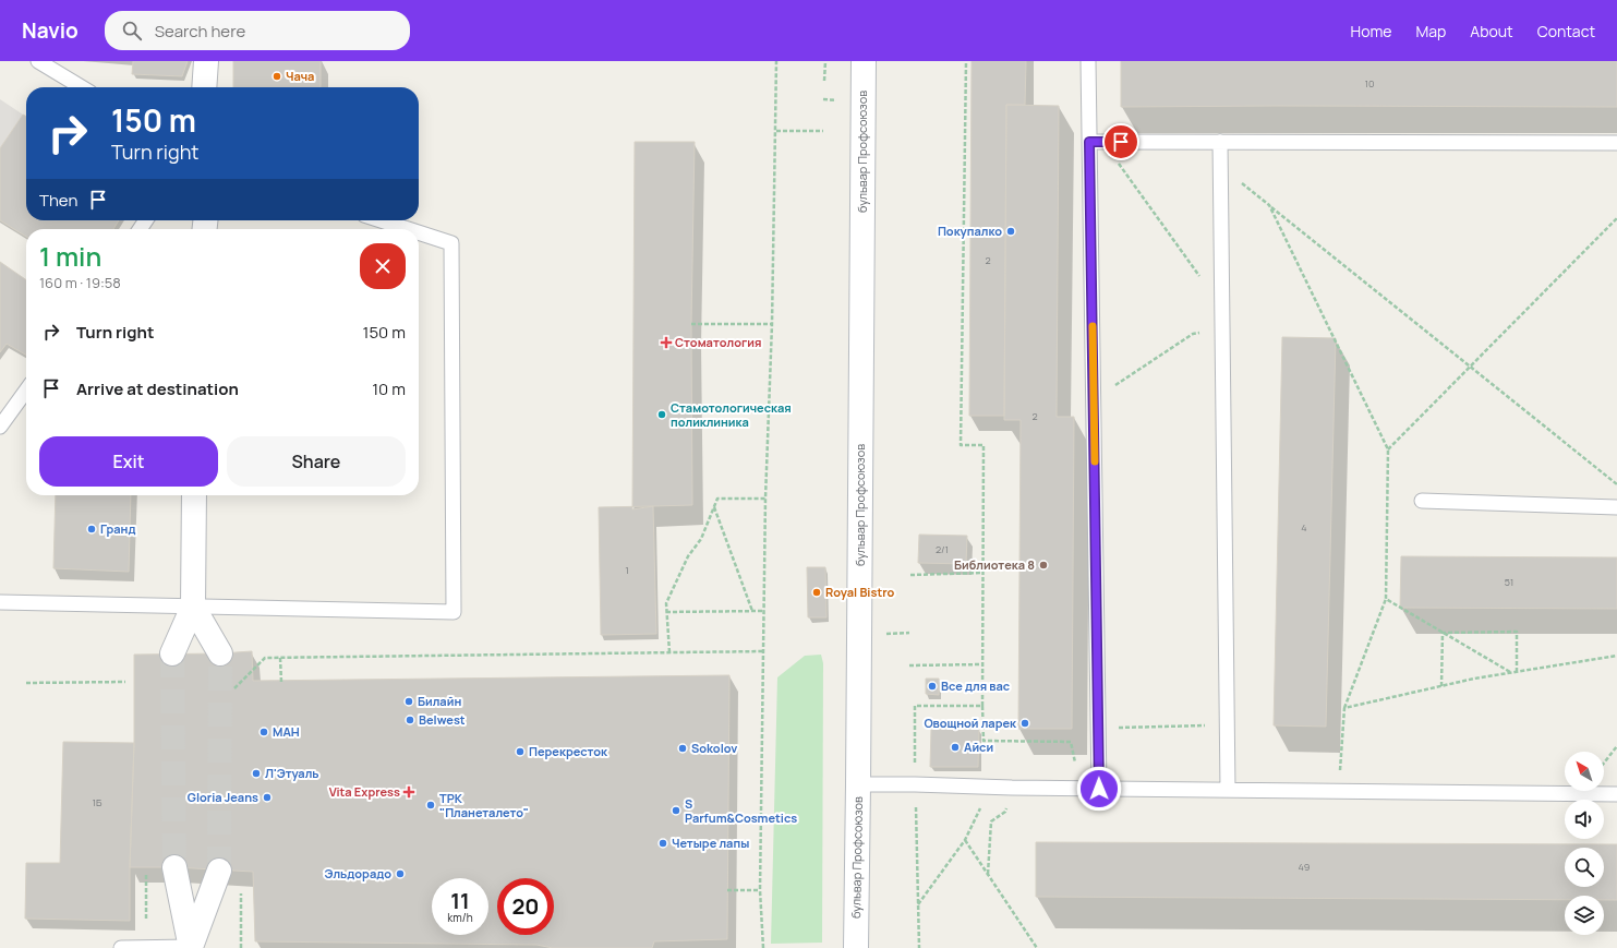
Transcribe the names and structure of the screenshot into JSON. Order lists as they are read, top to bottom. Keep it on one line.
{"streets":{"street":["бульвар Профсоюзов"]},"places":{"other":["Чача","Покупалко","Стамотологическая поликлиника","Гранд","Библиотека 8","Royal Bistro","Все для вас","Билайн","Belwest","Овощной ларек","МАН","Айси","Sokolov","Перекресток","Л'Этуаль","Gloria Jeans","ТРК \"Планеталето\"","S Parfum&Cosmetics","Четыре лапы","Эльдорадо"],"health":["Стоматология","Vita Express"]},"house_numbers":["10","2","2","4","2/1","1","51","1Б","49"],"north":"top left","page":{"header":"Navio","search":"Search here","nav":["Home","Map","About","Contact"],"turn":["150 m","Turn right"],"then":"Then","heading":["1 min","160 m · 19:58"],"list":[{"name":"Turn right","value":"150 m"},{"name":"Arrive at destination","value":"10 m"}],"buttons":["Exit","Share"],"speed":"11 km/h","limit":"20"}}
